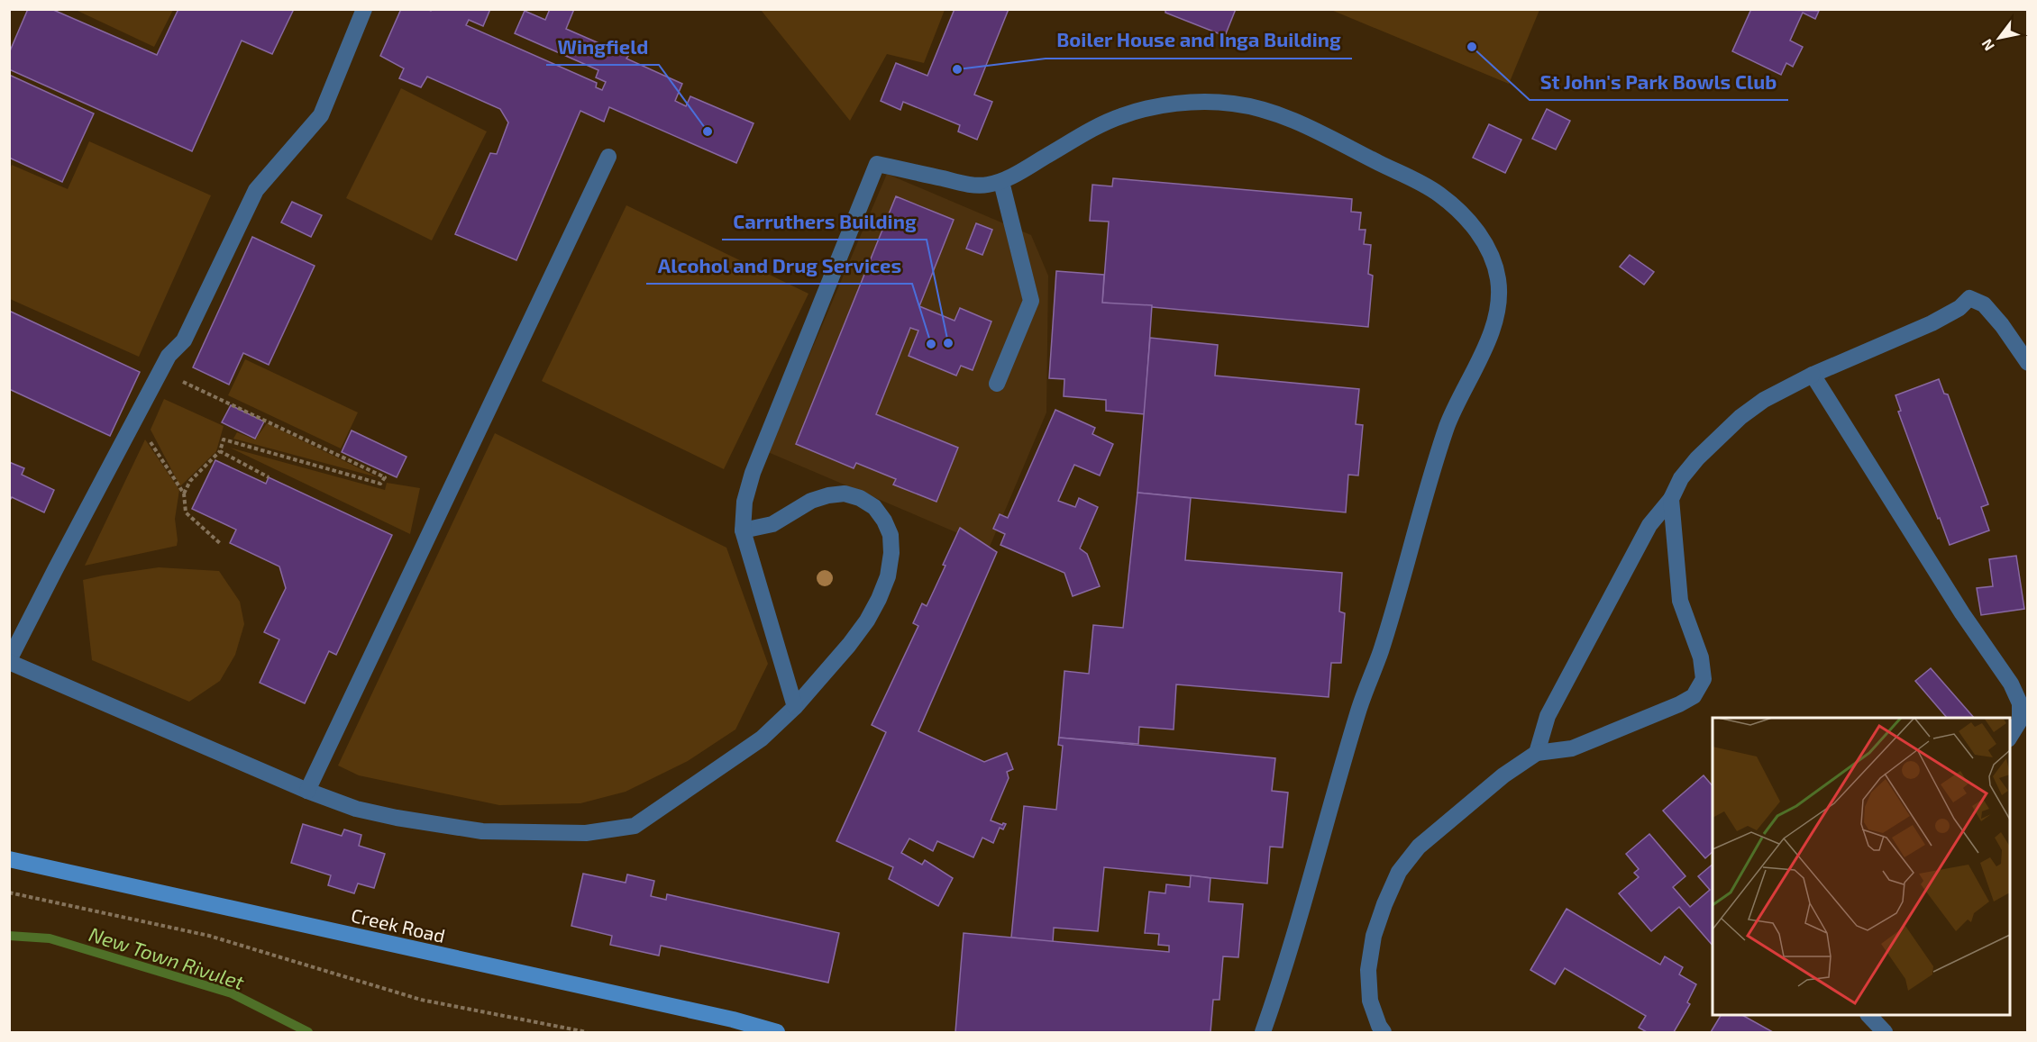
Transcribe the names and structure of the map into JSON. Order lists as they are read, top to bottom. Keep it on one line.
{"streets":{"street":["Creek Road"]},"water":["New Town Rivulet"],"places":["St John's Park Bowls Club","Boiler House and Inga Building","Wingfield","Carruthers Building","Alcohol and Drug Services"],"north":"bottom left"}
